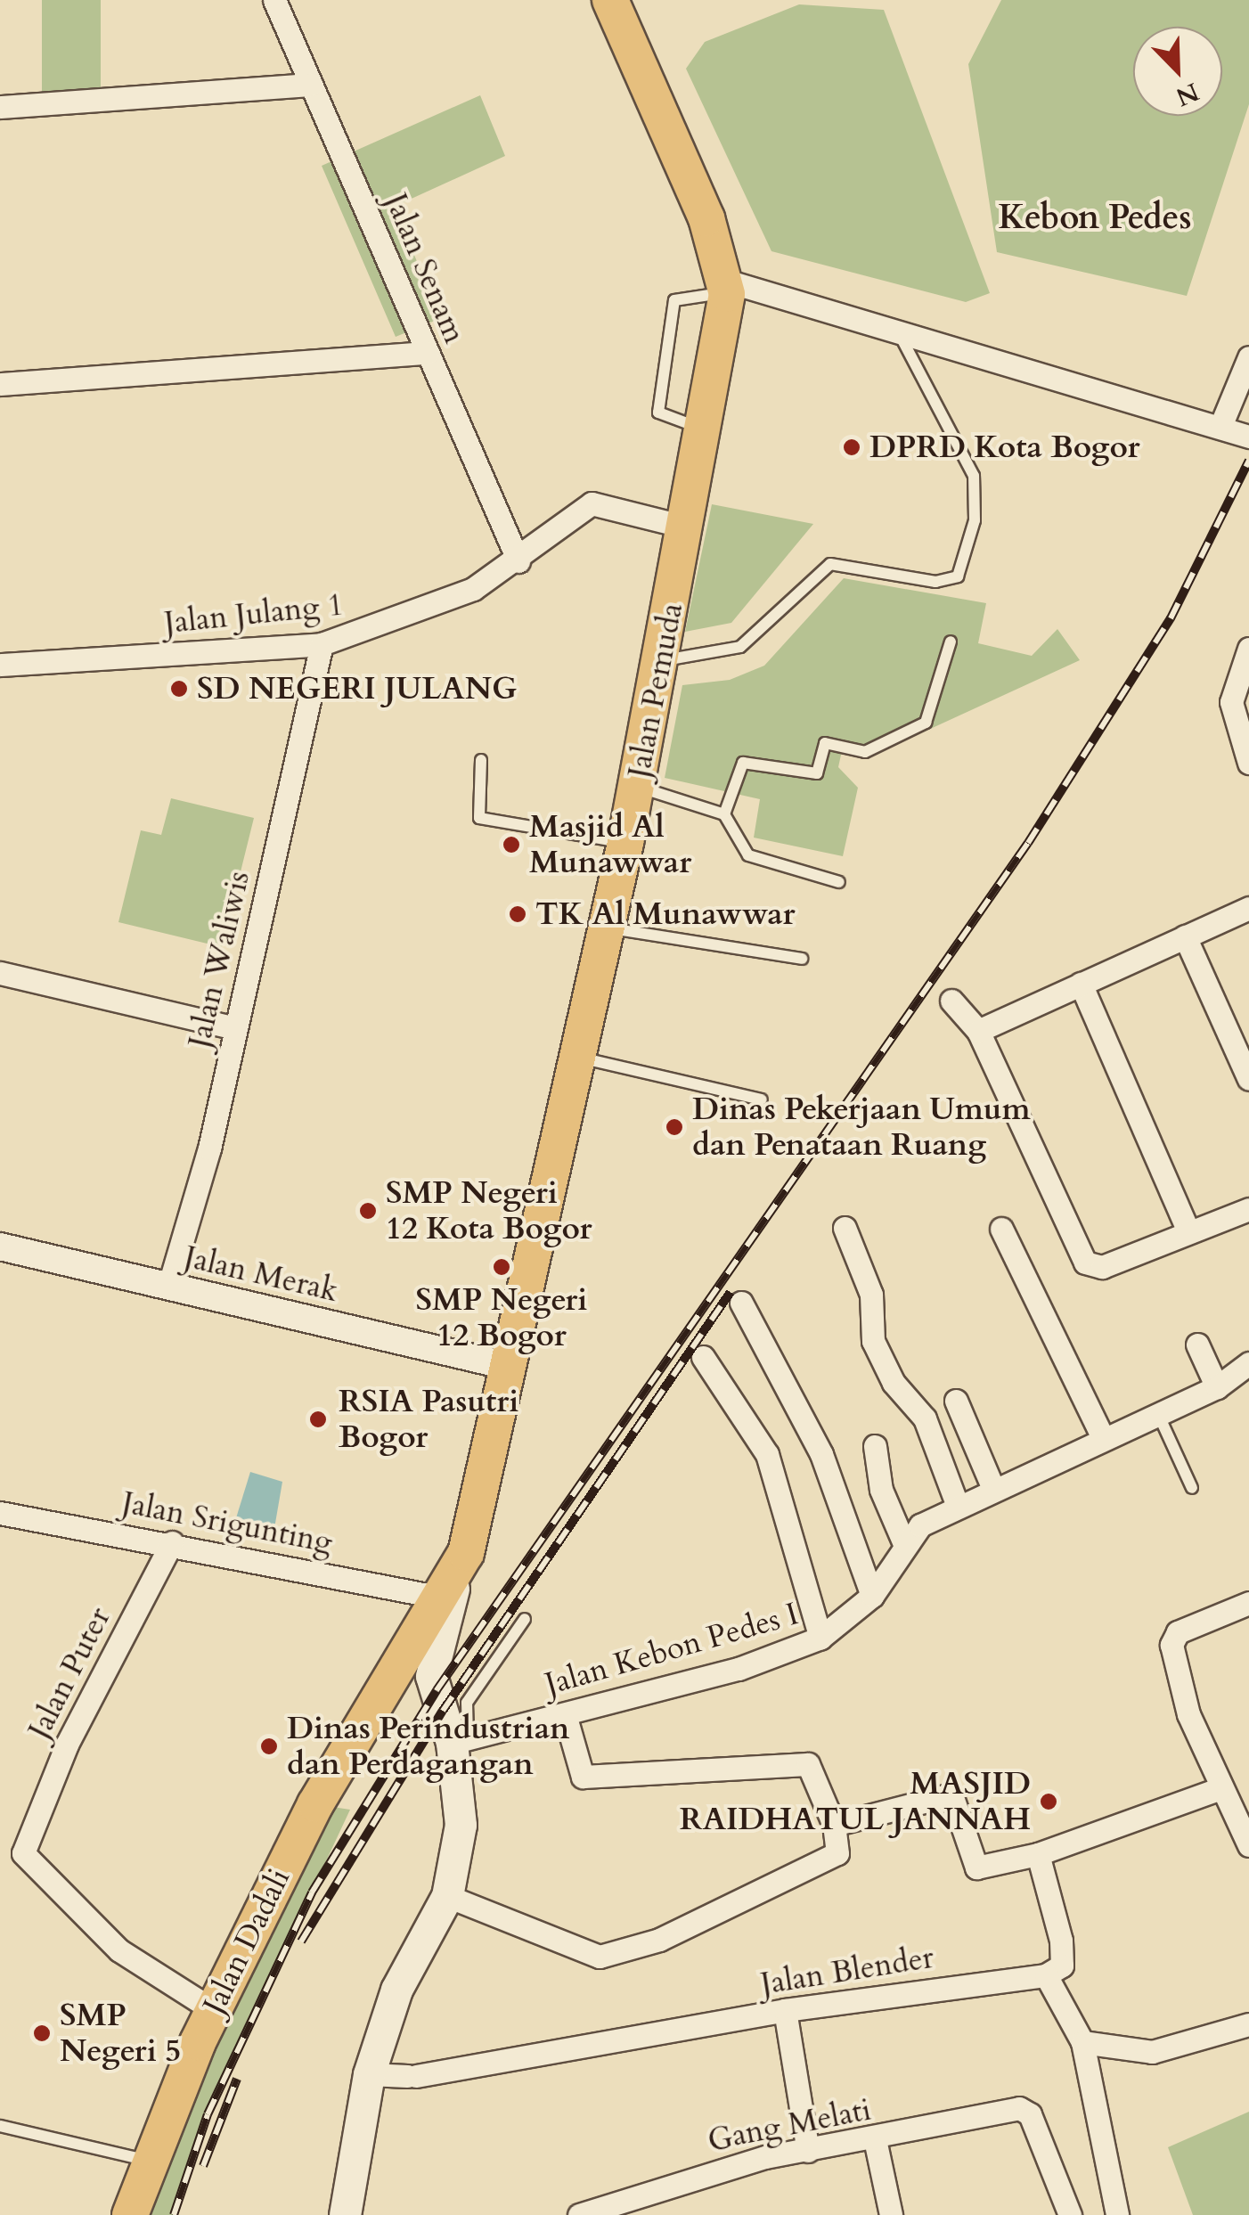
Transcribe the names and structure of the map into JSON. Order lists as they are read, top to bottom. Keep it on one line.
{"streets":{"main road":["Jalan Pemuda","Jalan Dadali"],"street":["Jalan Senam","Jalan Julang 1","Jalan Waliwis","Jalan Merak","Jalan Srigunting","Jalan Kebon Pedes I","Jalan Puter","Jalan Blender","Gang Melati"]},"crossings":[["Jalan Senam","Jalan Julang 1"],["Jalan Julang 1","Jalan Pemuda"],["Jalan Julang 1","Jalan Waliwis"],["Jalan Pemuda","Jalan Merak"],["Jalan Pemuda","Jalan Srigunting"],["Jalan Pemuda","Jalan Dadali"],["Jalan Waliwis","Jalan Merak"],["Jalan Srigunting","Jalan Puter"],["Jalan Srigunting","Jalan Dadali"],["Jalan Puter","Jalan Dadali"]],"districts":["Kebon Pedes"],"places":["DPRD Kota Bogor","SD NEGERI JULANG","Masjid Al Munawwar","TK Al Munawwar","Dinas Pekerjaan Umum dan Penataan Ruang","SMP Negeri 12 Kota Bogor","SMP Negeri 12 Bogor","RSIA Pasutri Bogor","Dinas Perindustrian dan Perdagangan","MASJID RAIDHATUL JANNAH","SMP Negeri 5"],"north":"bottom right"}
